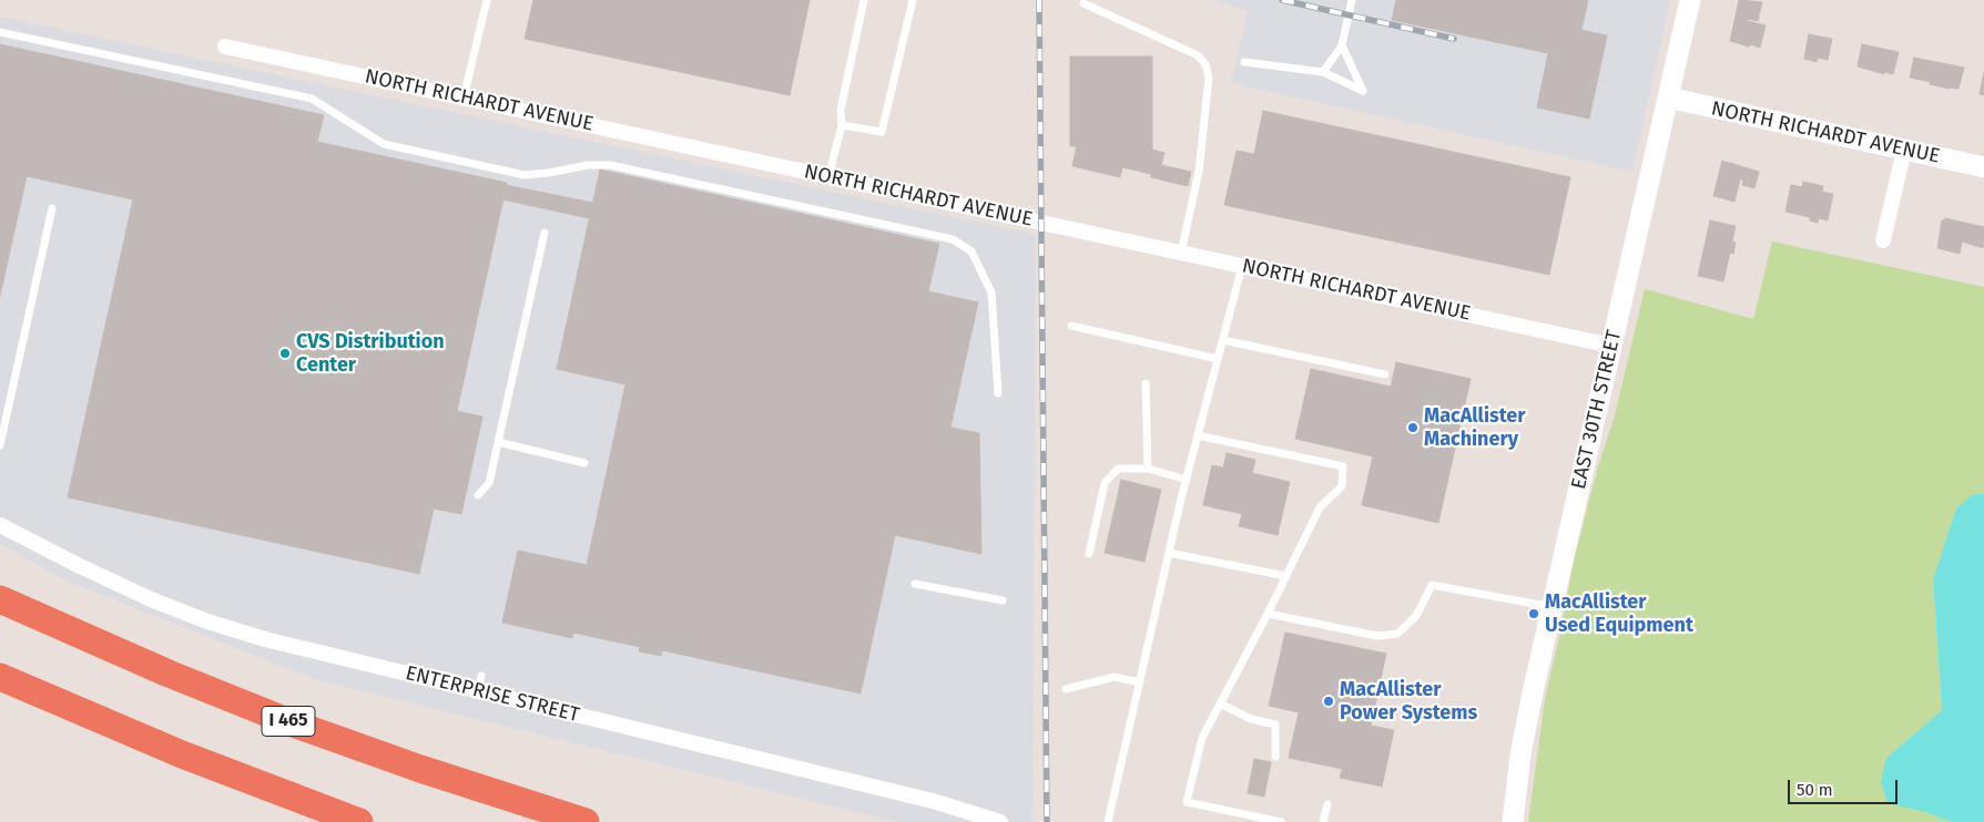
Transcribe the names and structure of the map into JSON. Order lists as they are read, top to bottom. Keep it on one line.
{"streets":{"highway":["I 465"],"main road":["NORTH RICHARDT AVENUE","EAST 30TH STREET"],"street":["ENTERPRISE STREET"]},"crossings":[["NORTH RICHARDT AVENUE","EAST 30TH STREET"]],"places":["CVS Distribution Center","MacAllister Machinery","MacAllister Used Equipment","MacAllister Power Systems"],"scale_bar":"50 m"}
